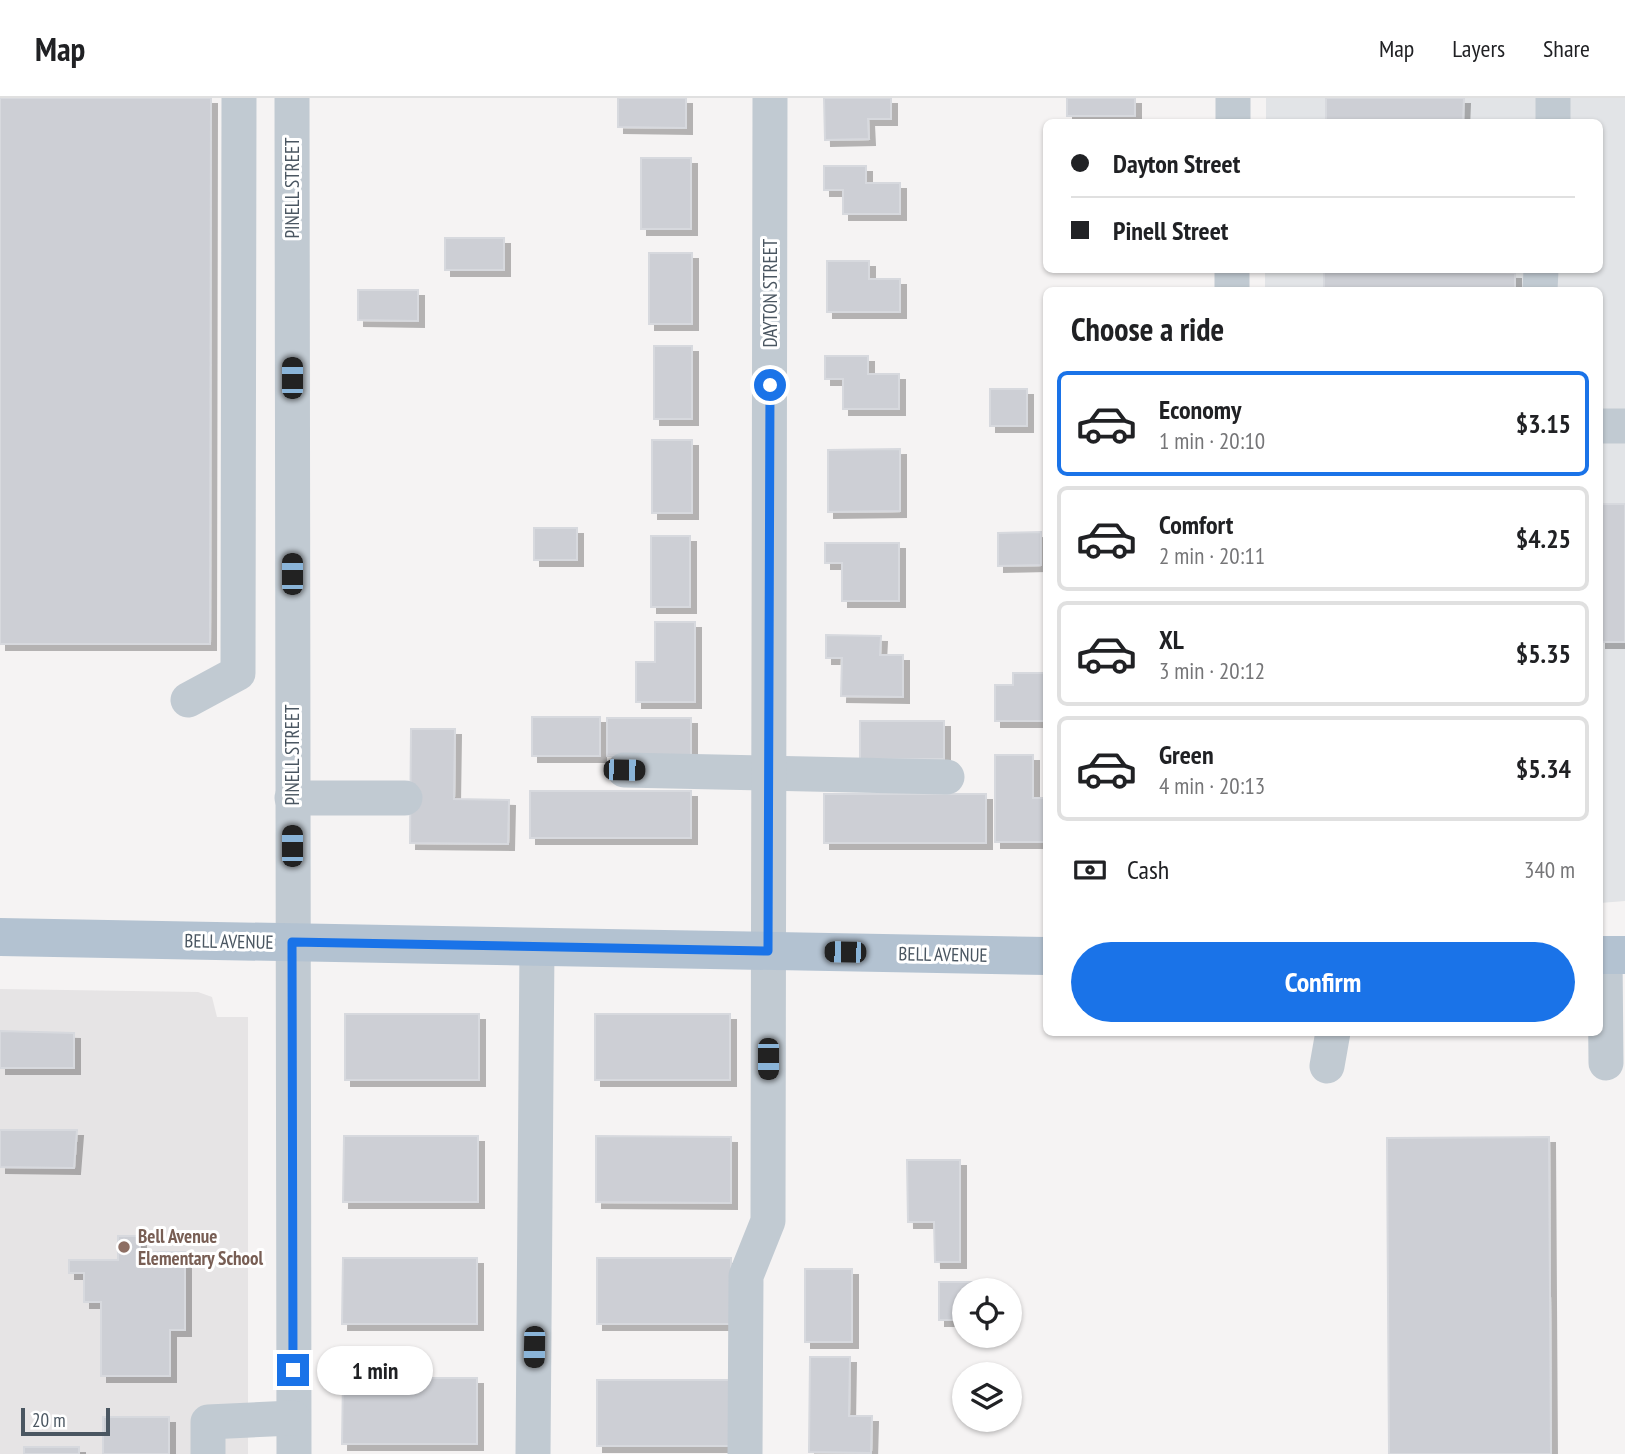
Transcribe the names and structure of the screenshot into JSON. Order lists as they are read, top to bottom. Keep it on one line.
{"streets":{"main road":["BELL AVENUE"],"street":["PINELL STREET","DAYTON STREET"]},"crossings":[["PINELL STREET","BELL AVENUE"],["DAYTON STREET","BELL AVENUE"]],"places":["Bell Avenue Elementary School"],"scale_bar":"20 m","page":{"header":"Map","nav":["Map","Layers","Share"],"banner":["Dayton Street","Pinell Street"],"heading":"Choose a ride","list":[{"name":"Economy","note":"1 min · 20:10","value":"$3.15"},{"name":"Comfort","note":"2 min · 20:11","value":"$4.25"},{"name":"XL","note":"3 min · 20:12","value":"$5.35"},{"name":"Green","note":"4 min · 20:13","value":"$5.34"}],"pay":["Cash","340 m"],"buttons":"Confirm","bubble":"1 min","scale":"20 m"}}
